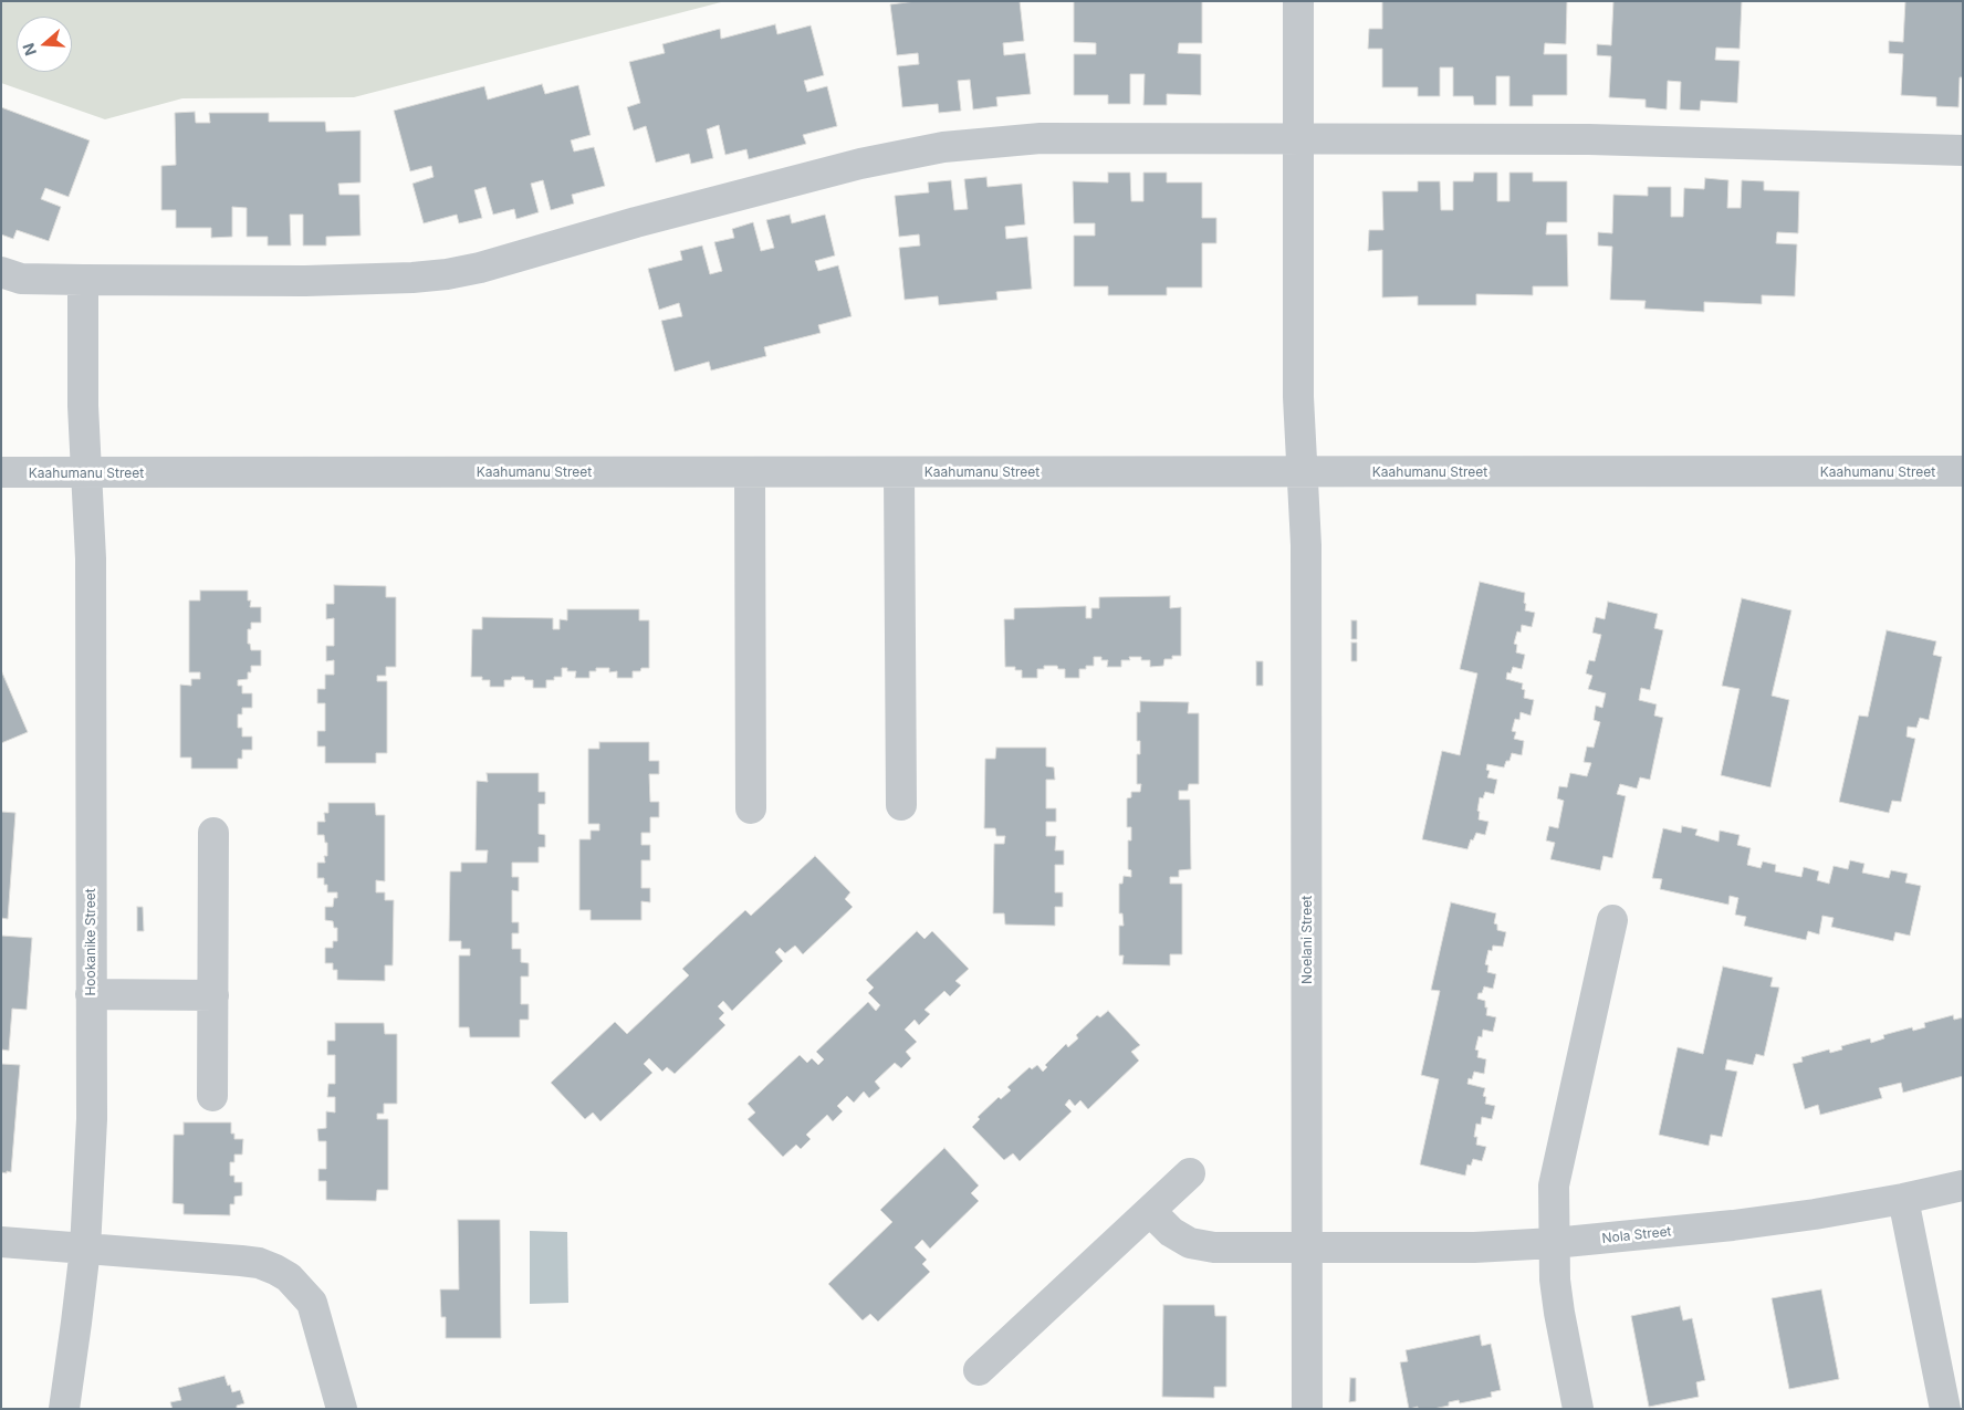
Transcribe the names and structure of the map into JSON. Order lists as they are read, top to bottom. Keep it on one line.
{"streets":{"street":["Kaahumanu Street","Noelani Street","Hookanike Street","Nola Street"]},"crossings":[["Kaahumanu Street","Noelani Street"],["Kaahumanu Street","Hookanike Street"],["Noelani Street","Nola Street"]],"north":"left"}
